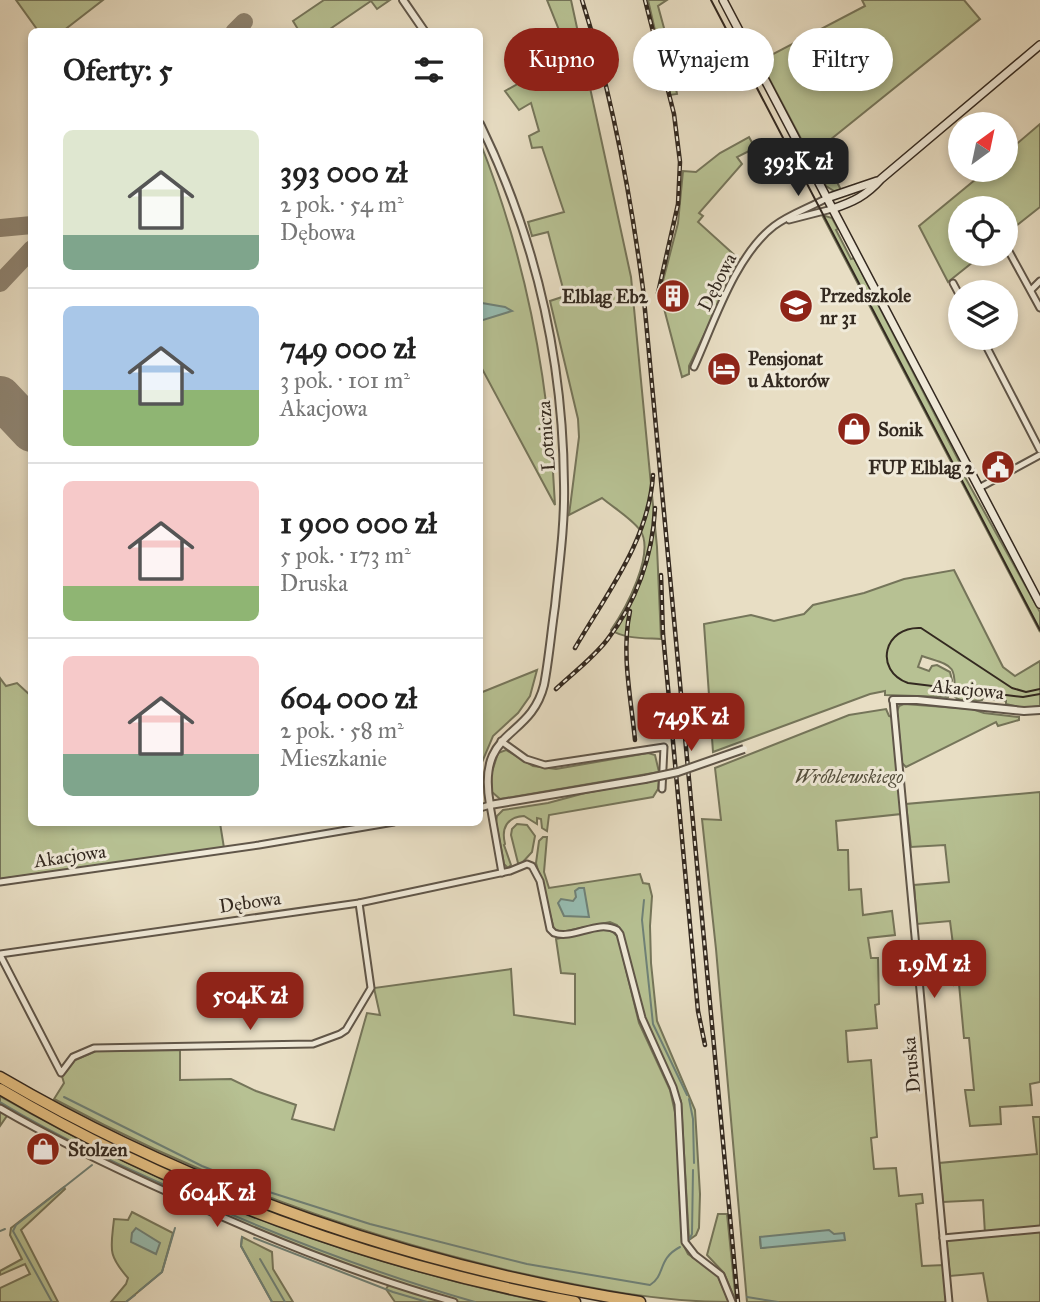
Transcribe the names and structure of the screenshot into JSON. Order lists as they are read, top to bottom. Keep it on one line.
{"streets":{"street":["Dębowa","Lotnicza","Akacjowa","Druska"]},"crossings":[["Akacjowa","Druska"]],"parks":["Wróblewskiego"],"places":{"building":["Elbląg Eb2"],"school or university":["Przedszkole nr 31"],"hotel":["Pensjonat u Aktorów"],"shop":["Sonik","Stolzen"],"public building":["FUP Elbląg 2"]},"north":"top right","page":{"chip":["Kupno","Wynajem","Filtry"],"heading":"Oferty: 5","list":[{"name":"393 000 zł","note":"2 pok. · 54 m² · Dębowa"},{"name":"749 000 zł","note":"3 pok. · 101 m² · Akacjowa"},{"name":"1 900 000 zł","note":"5 pok. · 173 m² · Druska"},{"name":"604 000 zł","note":"2 pok. · 58 m² · Mieszkanie"}],"price":["393K zł","749K zł","1.9M zł","504K zł","604K zł"]}}
